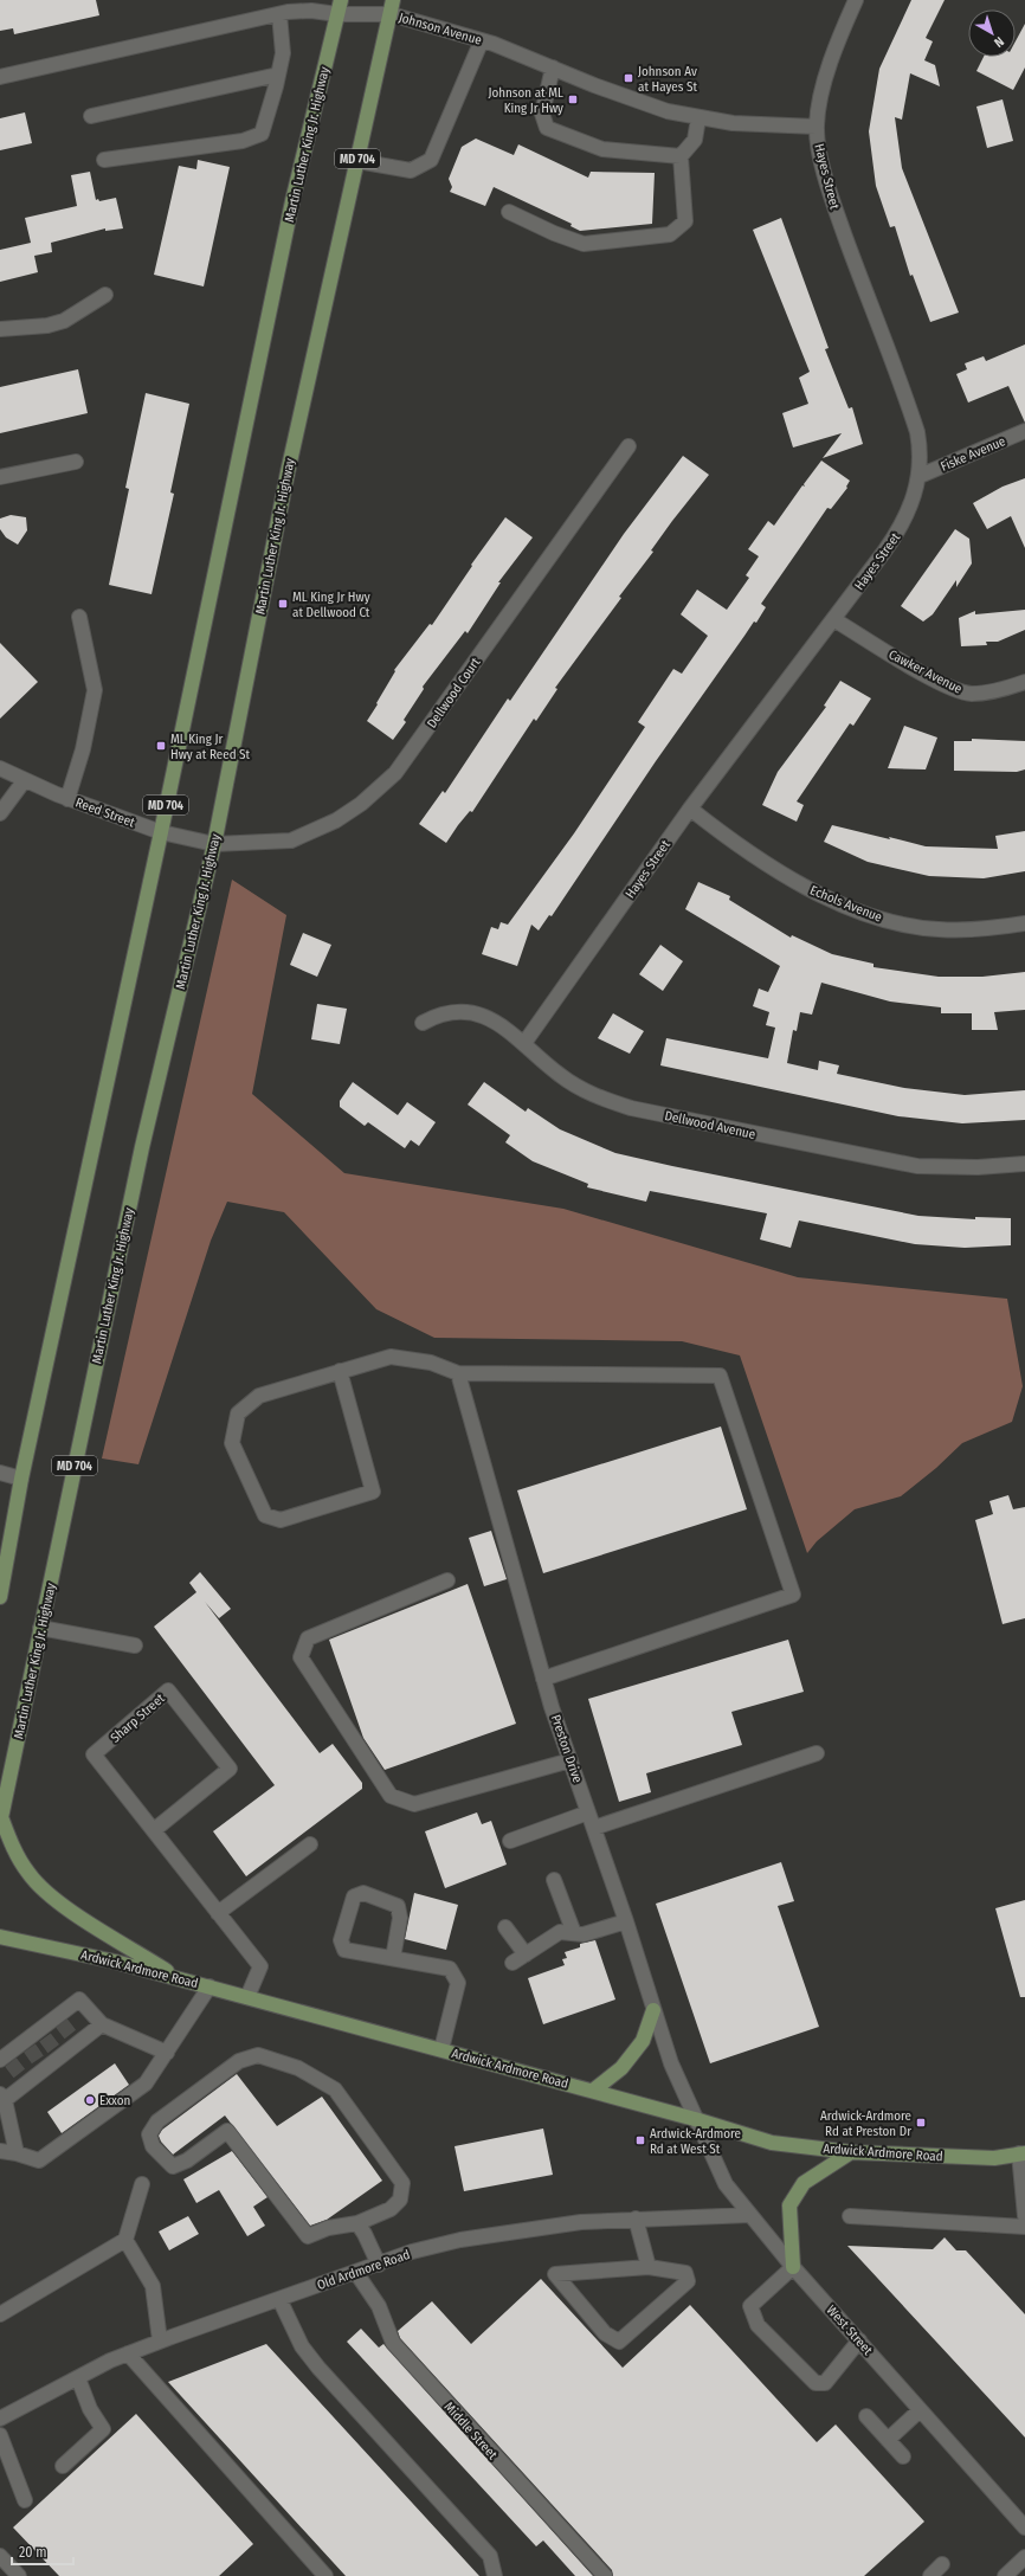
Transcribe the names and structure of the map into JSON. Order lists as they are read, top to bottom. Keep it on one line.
{"streets":{"main road":["Martin Luther King Jr. Highway","MD 704","Ardwick Ardmore Road"],"street":["Johnson Avenue","Hayes Street","Fiske Avenue","Cawker Avenue","Dellwood Court","Reed Street","Echols Avenue","Dellwood Avenue","Sharp Street","Preston Drive","Old Ardmore Road","West Street","Middle Street"]},"crossings":[["Johnson Avenue","Martin Luther King Jr. Highway"],["Johnson Avenue","Hayes Street"],["Martin Luther King Jr. Highway","Dellwood Court"],["Martin Luther King Jr. Highway","Reed Street"],["Hayes Street","Fiske Avenue"],["Hayes Street","Cawker Avenue"],["Hayes Street","Echols Avenue"],["Hayes Street","Dellwood Avenue"],["Dellwood Court","Reed Street"],["Sharp Street","Ardwick Ardmore Road"],["Preston Drive","Ardwick Ardmore Road"],["Preston Drive","West Street"],["Ardwick Ardmore Road","West Street"],["Old Ardmore Road","West Street"],["Old Ardmore Road","Middle Street"]],"places":{"transit":["Johnson Av at Hayes St","Johnson at ML King Jr Hwy","ML King Jr Hwy at Dellwood Ct","ML King Jr Hwy at Reed St","Ardwick-Ardmore Rd at Preston Dr","Ardwick-Ardmore Rd at West St"],"other":["Exxon"]},"scale_bar":"20 m","north":"bottom right"}
